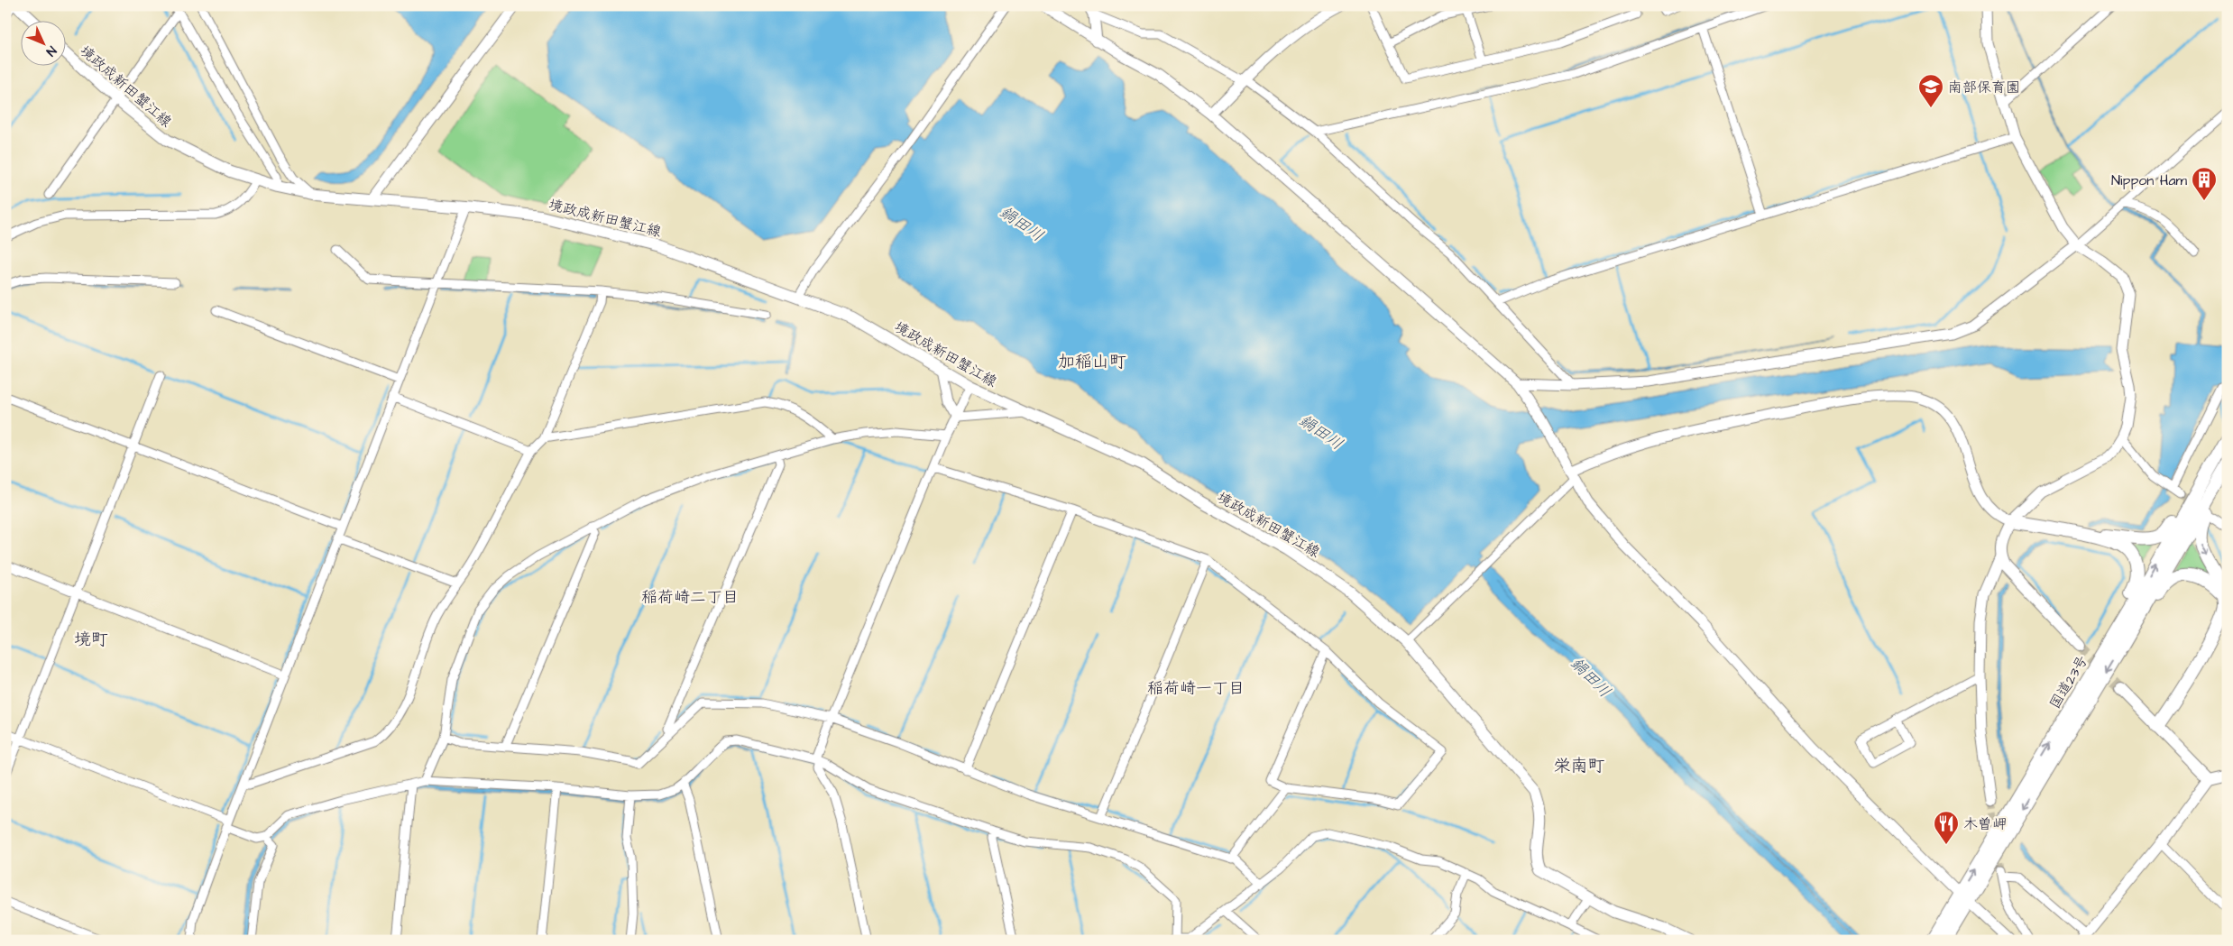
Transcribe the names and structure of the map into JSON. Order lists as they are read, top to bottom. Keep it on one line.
{"streets":{"highway":["国道23号"],"main road":["境政成新田蟹江線"]},"districts":["加稲山町","稲荷崎二丁目","境町","稲荷崎一丁目","栄南町"],"water":["鍋田川"],"places":{"school or university":["南部保育園"],"building":["Nippon Ham"],"restaurant":["木曽岬"]},"north":"bottom right"}
